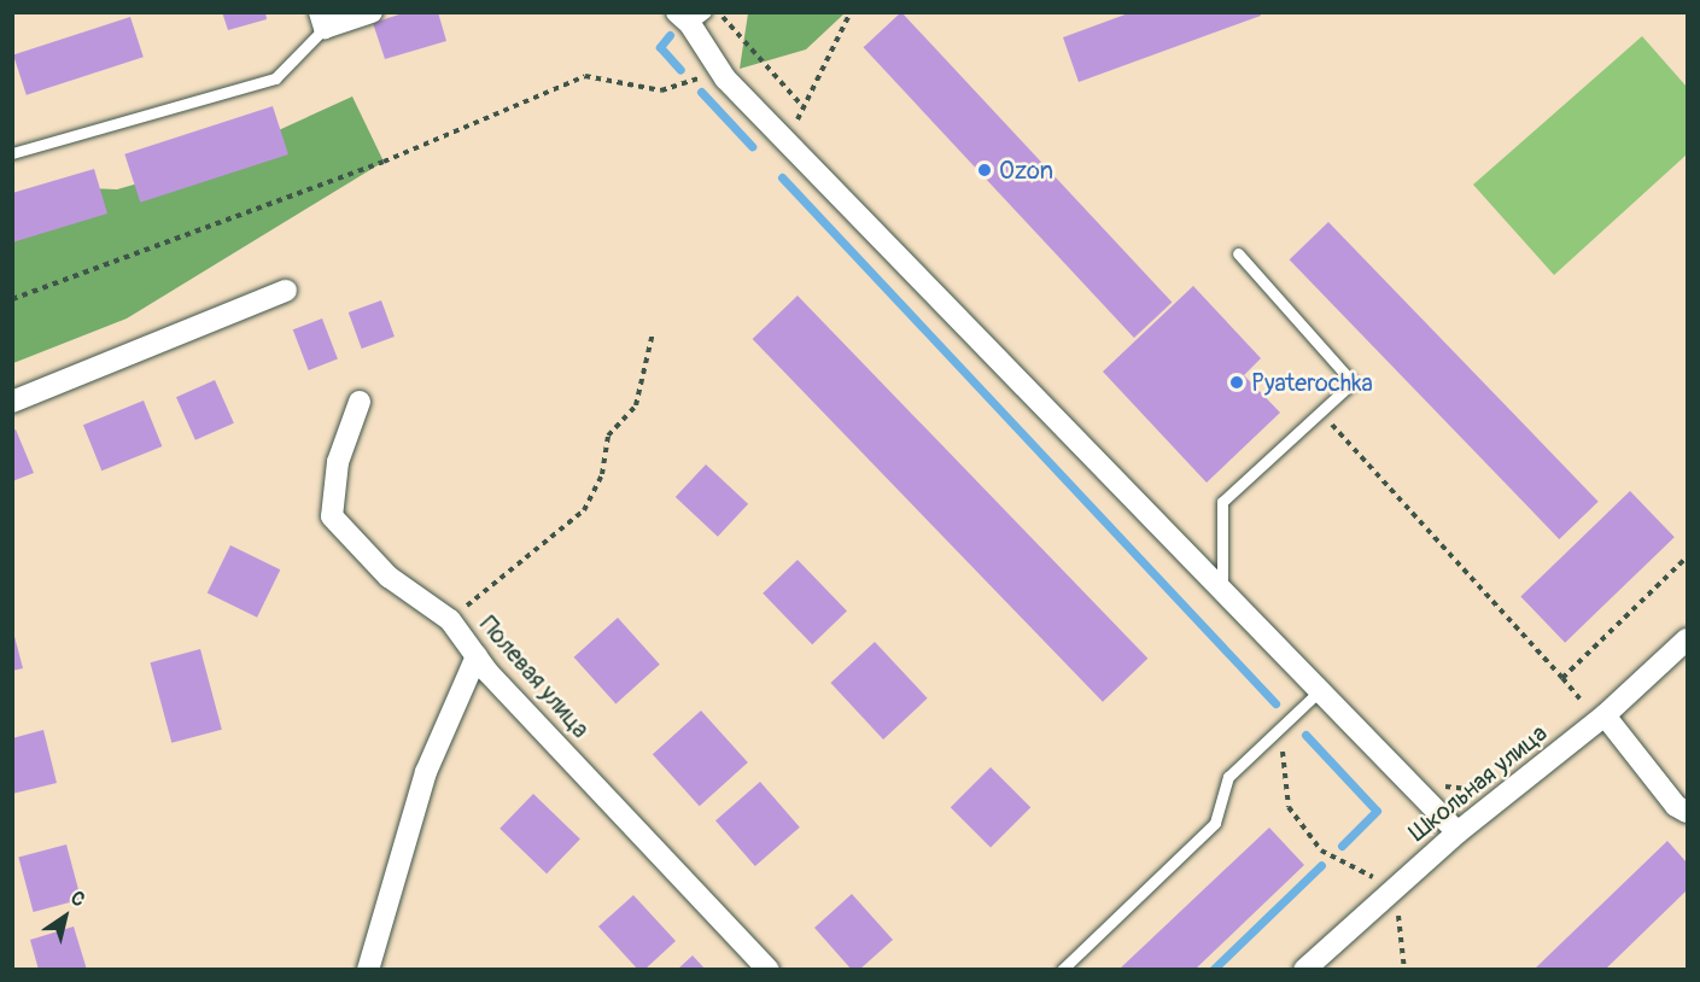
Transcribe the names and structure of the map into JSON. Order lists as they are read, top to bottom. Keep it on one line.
{"streets":{"street":["Полевая улица","Школьная улица"]},"places":["Ozon","Pyaterochka"],"north":"top right"}
